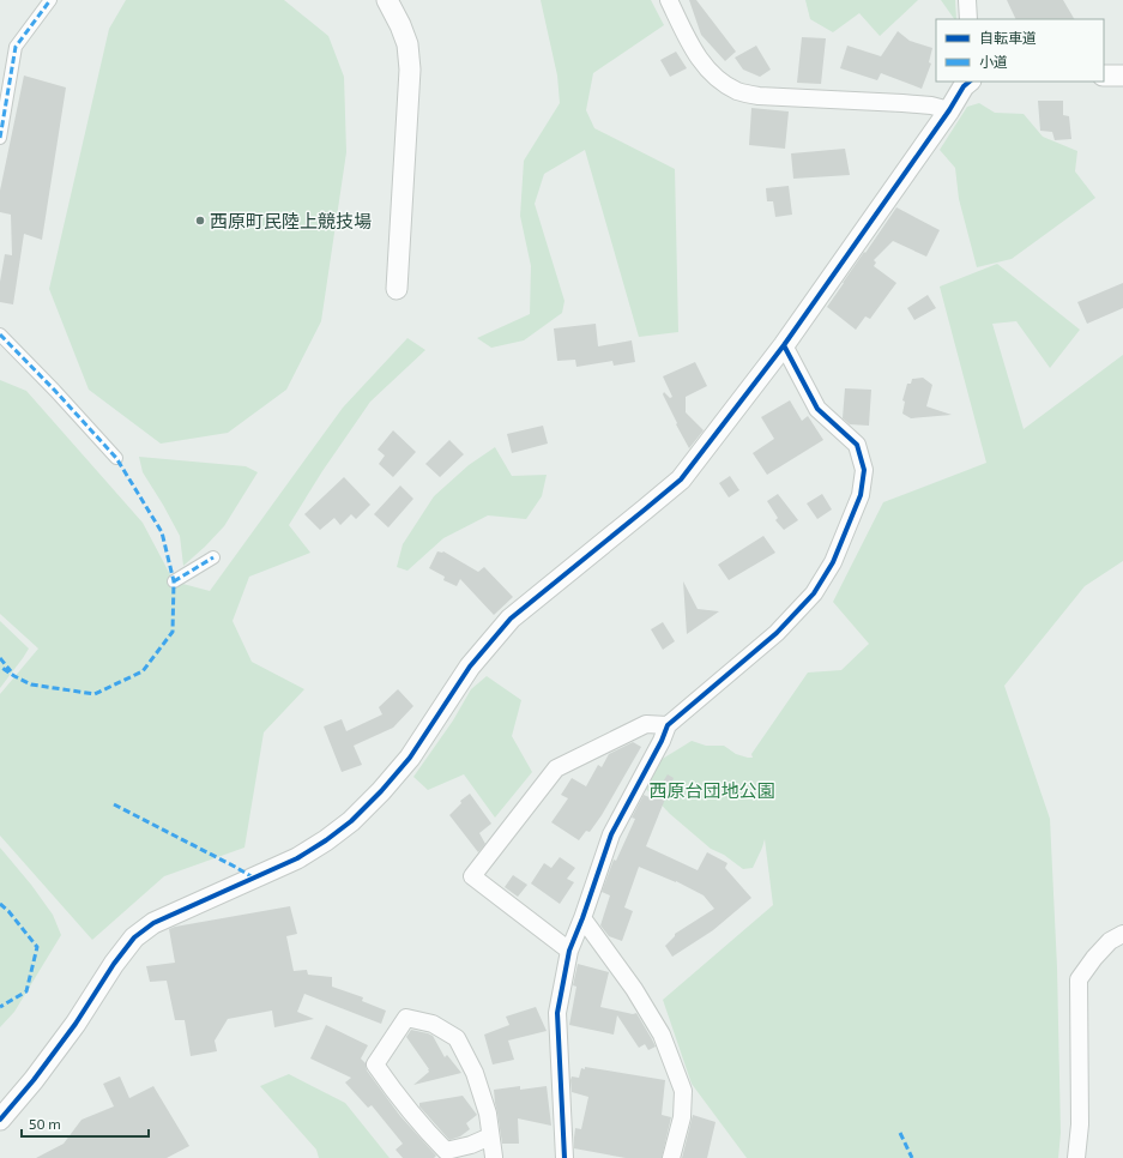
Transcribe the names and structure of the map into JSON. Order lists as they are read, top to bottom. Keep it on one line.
{"parks":["西原台団地公園"],"places":["西原町民陸上競技場"],"legend":["自転車道","小道"],"scale_bar":"50 m"}
